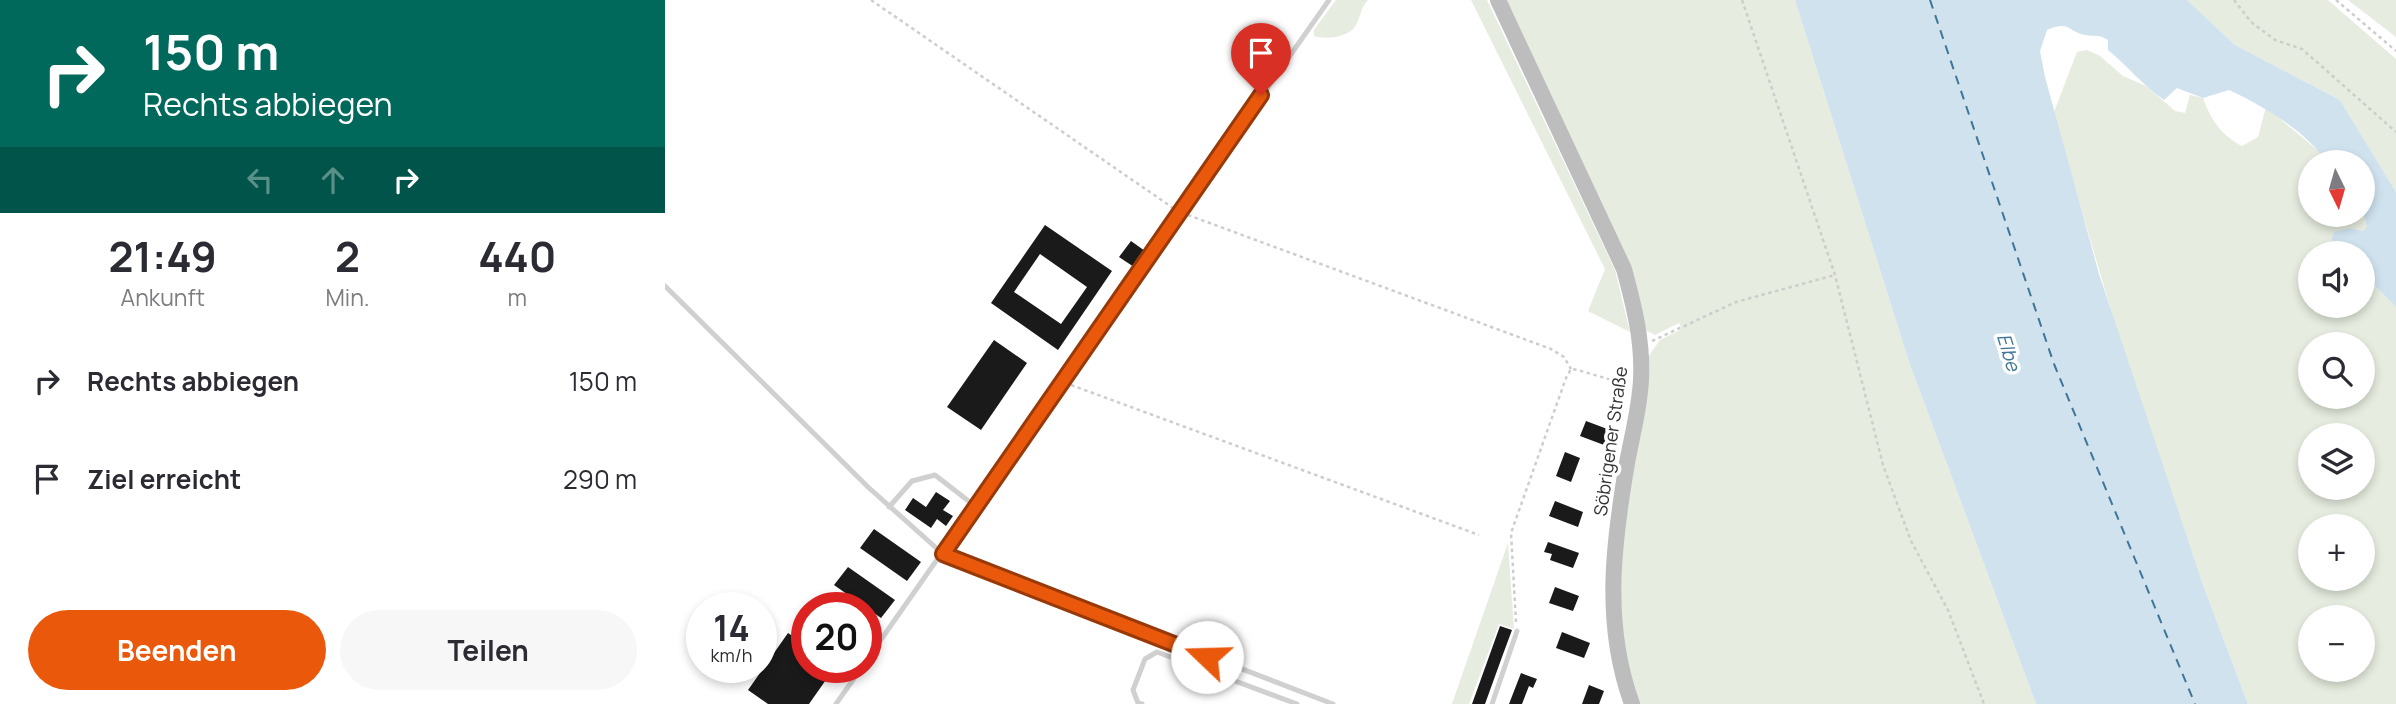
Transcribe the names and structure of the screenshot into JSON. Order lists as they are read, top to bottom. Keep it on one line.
{"streets":{"street":["Söbrigener Straße"]},"water":["Elbe"],"north":"bottom","page":{"turn":["150 m","Rechts abbiegen"],"map_buttons":["+","−"],"eta":["21:49","Ankunft","2","Min.","440","m"],"list":[{"name":"Rechts abbiegen","value":"150 m"},{"name":"Ziel erreicht","value":"290 m"}],"speed":"14 km/h","limit":"20","buttons":["Beenden","Teilen"]}}
